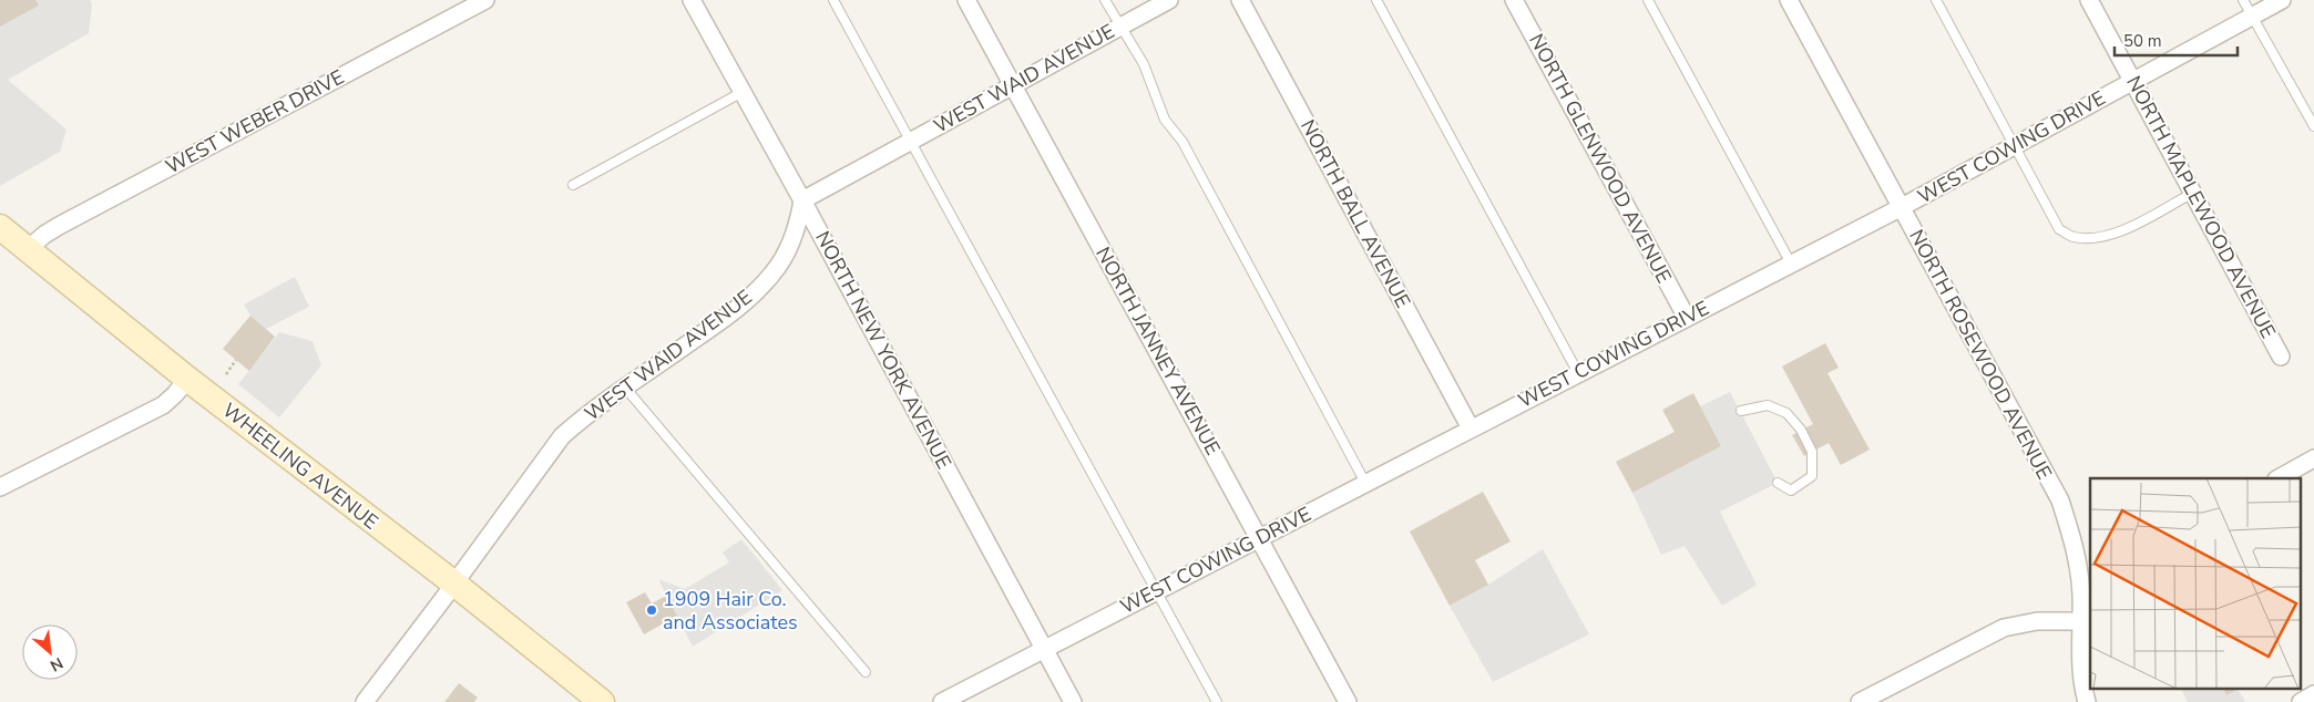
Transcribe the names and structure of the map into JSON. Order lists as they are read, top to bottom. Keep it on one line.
{"streets":{"main road":["WHEELING AVENUE"],"street":["WEST WAID AVENUE","WEST WEBER DRIVE","WEST COWING DRIVE","NORTH GLENWOOD AVENUE","NORTH MAPLEWOOD AVENUE","NORTH BALL AVENUE","NORTH NEW YORK AVENUE","NORTH JANNEY AVENUE","NORTH ROSEWOOD AVENUE"]},"crossings":[["WEST WAID AVENUE","NORTH NEW YORK AVENUE"],["WEST WAID AVENUE","NORTH JANNEY AVENUE"],["WEST WAID AVENUE","WHEELING AVENUE"],["WEST WEBER DRIVE","WHEELING AVENUE"],["WEST COWING DRIVE","NORTH GLENWOOD AVENUE"],["WEST COWING DRIVE","NORTH MAPLEWOOD AVENUE"],["WEST COWING DRIVE","NORTH BALL AVENUE"],["WEST COWING DRIVE","NORTH NEW YORK AVENUE"],["WEST COWING DRIVE","NORTH JANNEY AVENUE"],["WEST COWING DRIVE","NORTH ROSEWOOD AVENUE"]],"places":["1909 Hair Co. and Associates"],"scale_bar":"50 m","north":"bottom right"}
